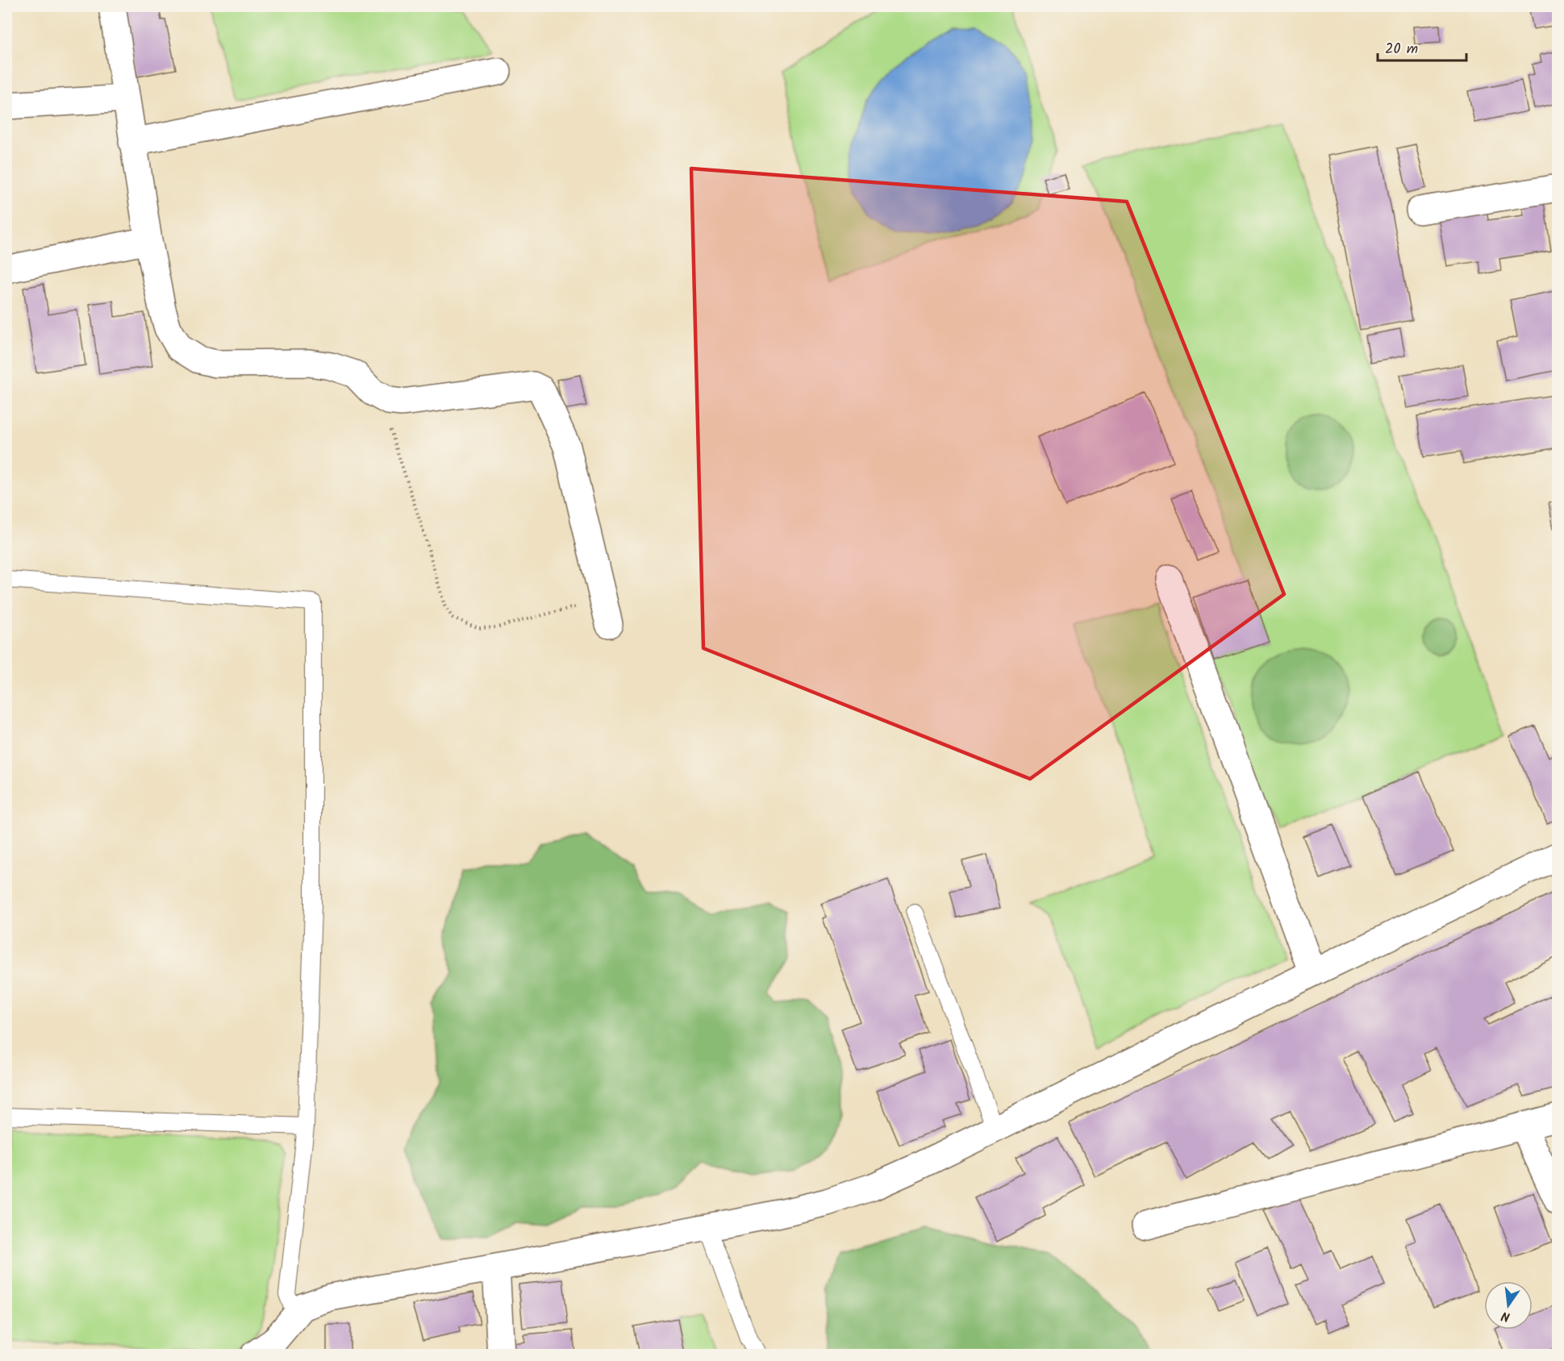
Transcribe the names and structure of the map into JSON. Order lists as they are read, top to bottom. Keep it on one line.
{"scale_bar":"20 m","north":"bottom"}
